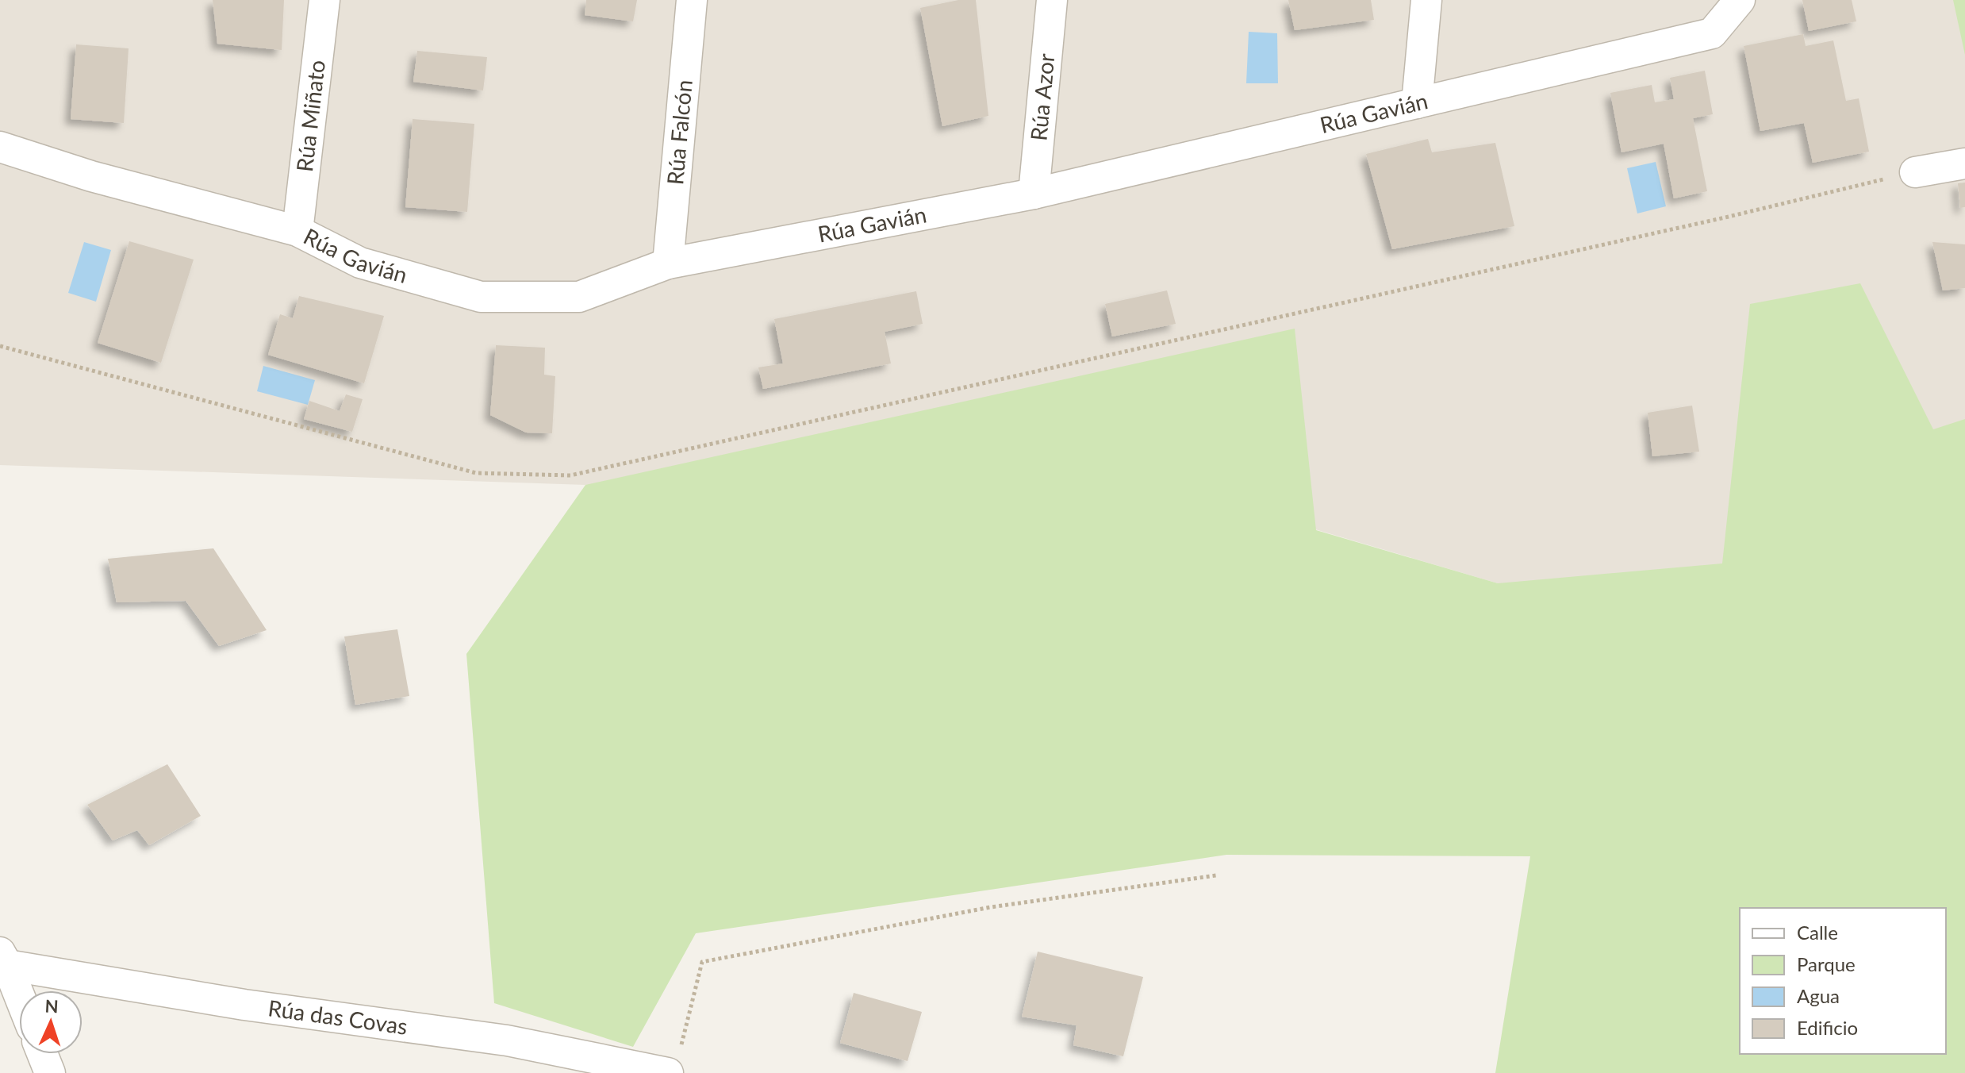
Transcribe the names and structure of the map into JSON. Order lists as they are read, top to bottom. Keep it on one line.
{"streets":{"street":["Rúa Azor","Rúa Gavián","Rúa Miñato","Rúa Falcón","Rúa das Covas"]},"crossings":[["Rúa Azor","Rúa Gavián"],["Rúa Gavián","Rúa Miñato"],["Rúa Gavián","Rúa Falcón"]],"legend":["Calle","Parque","Agua","Edificio"],"north":"top"}
